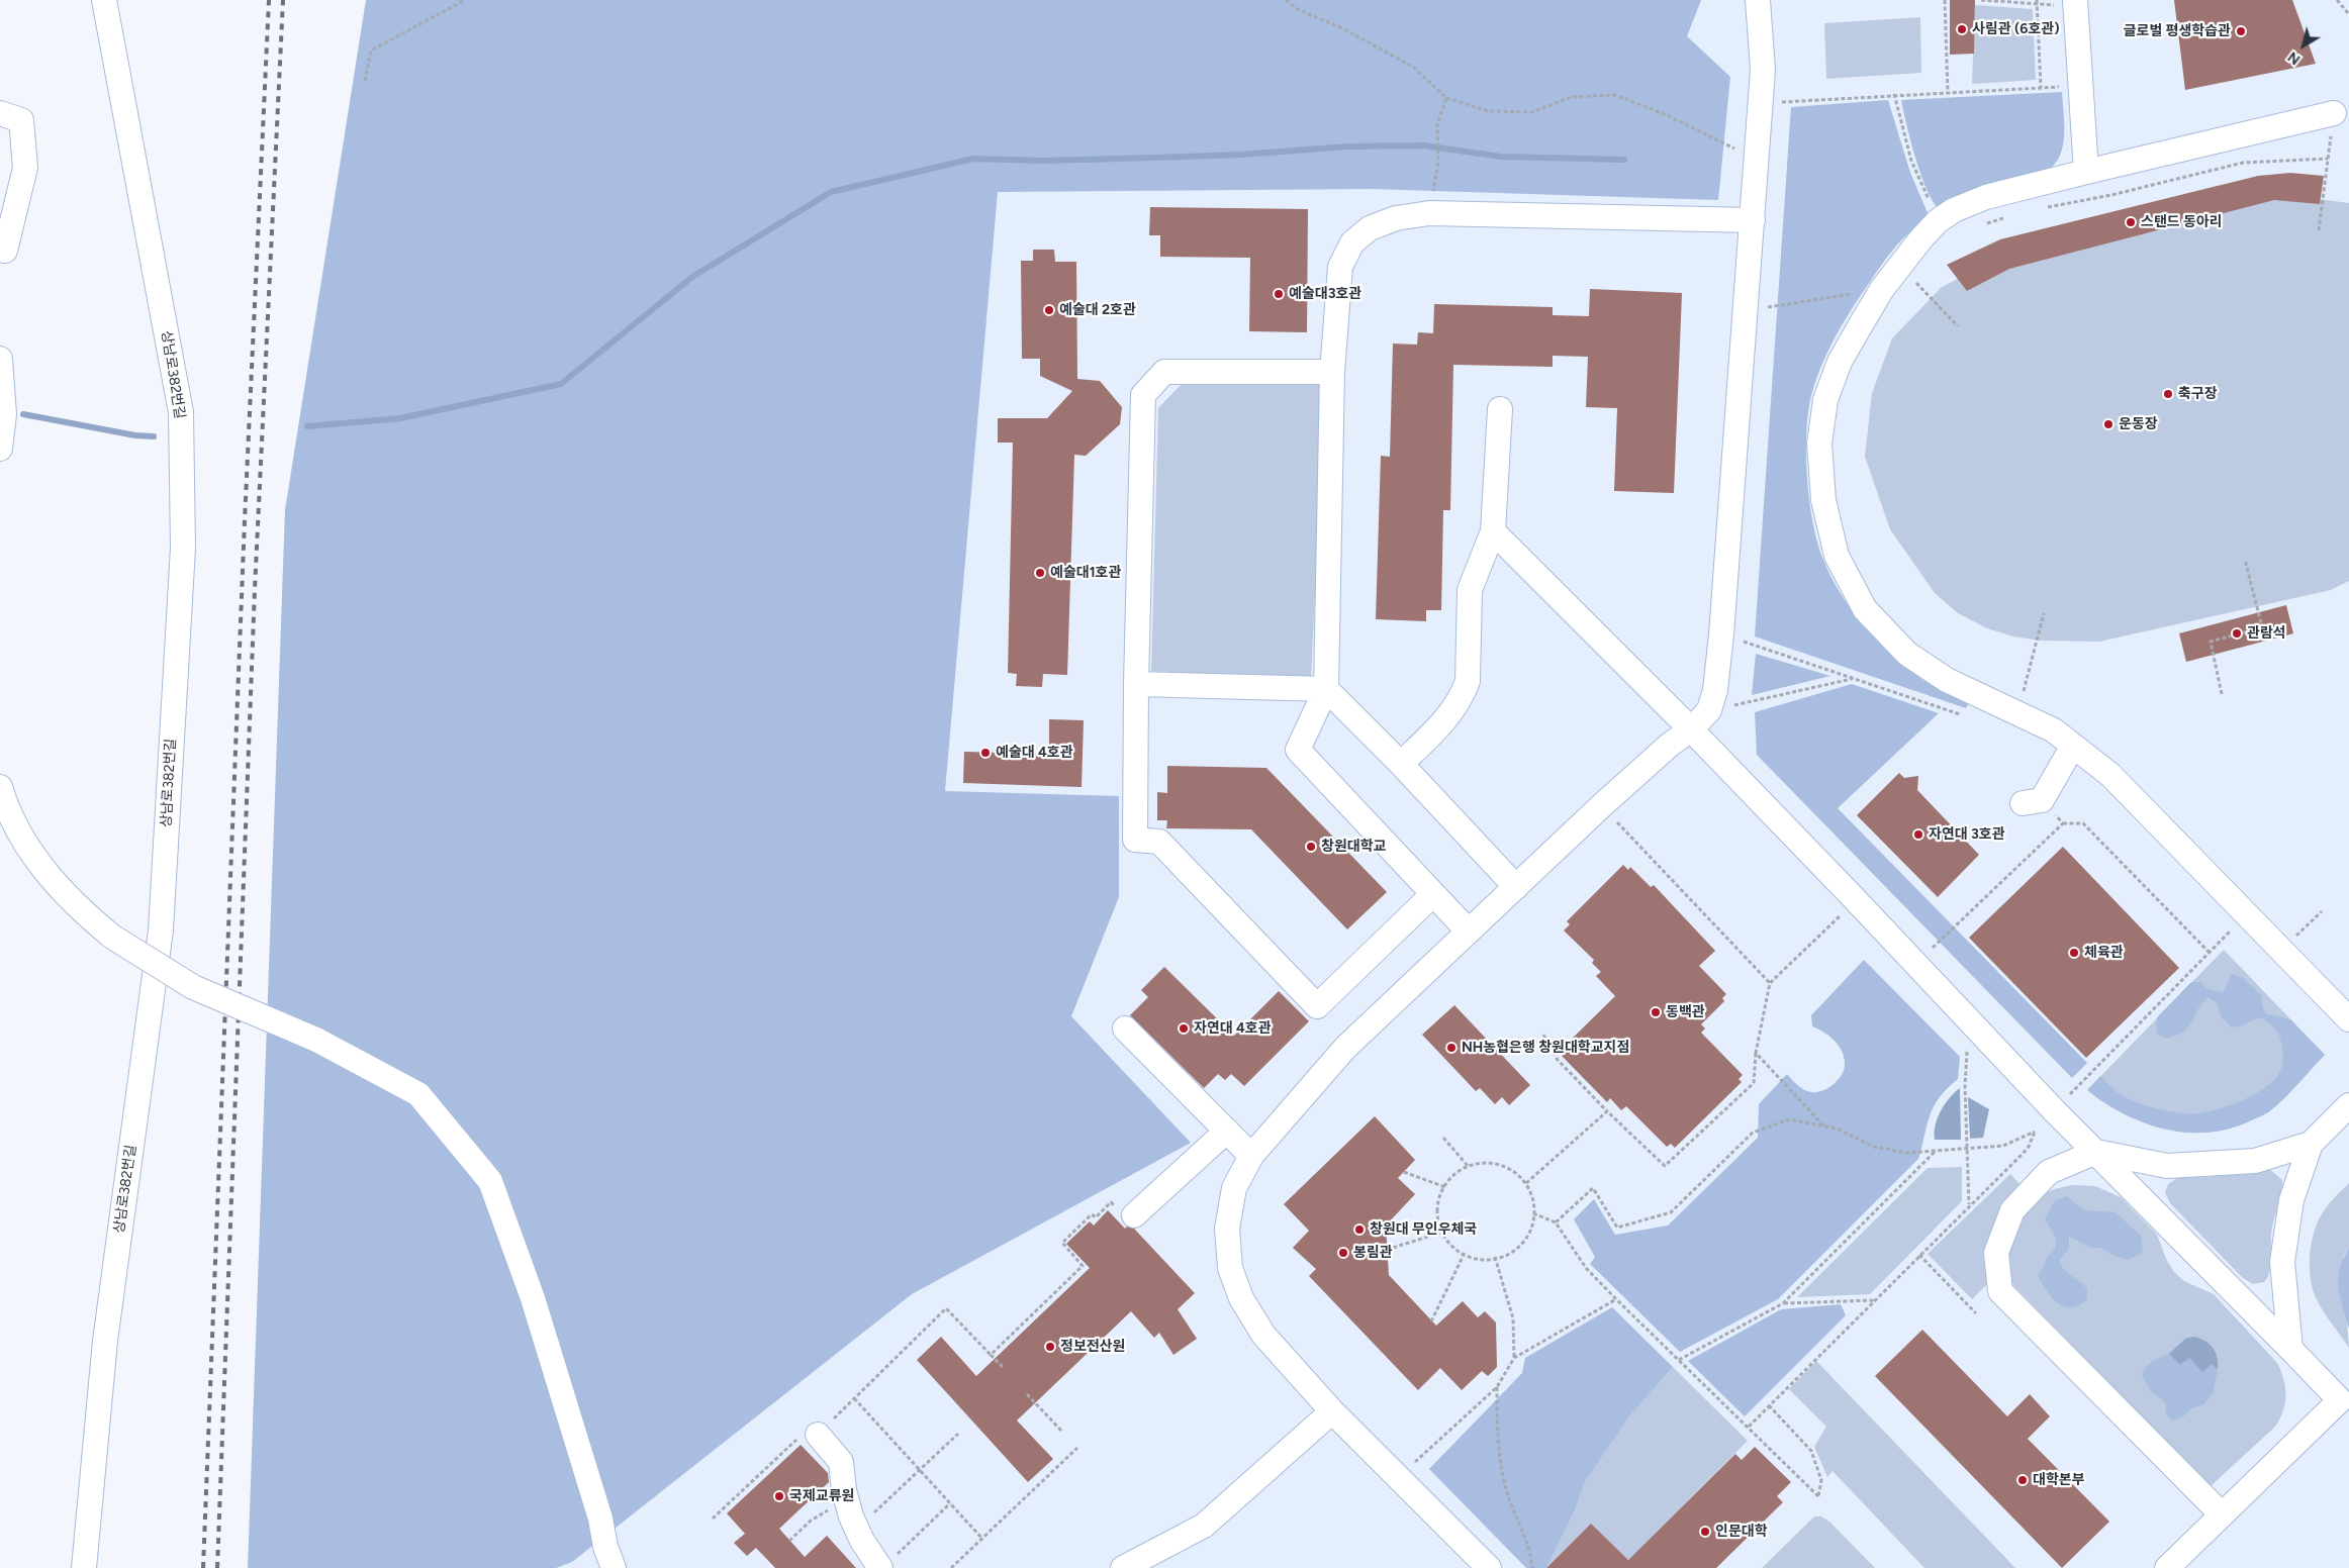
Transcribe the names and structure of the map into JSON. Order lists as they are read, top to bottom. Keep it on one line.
{"streets":{"street":["상남로382번길"]},"places":["사림관 (6호관)","글로벌 평생학습관","스탠드 동아리","예술대3호관","예술대 2호관","축구장","운동장","예술대1호관","관람석","예술대 4호관","자연대 3호관","창원대학교","체육관","동백관","자연대 4호관","NH농협은행 창원대학교지점","창원대 무인우체국","봉림관","정보전산원","대학본부","국제교류원","인문대학"],"north":"bottom left"}
